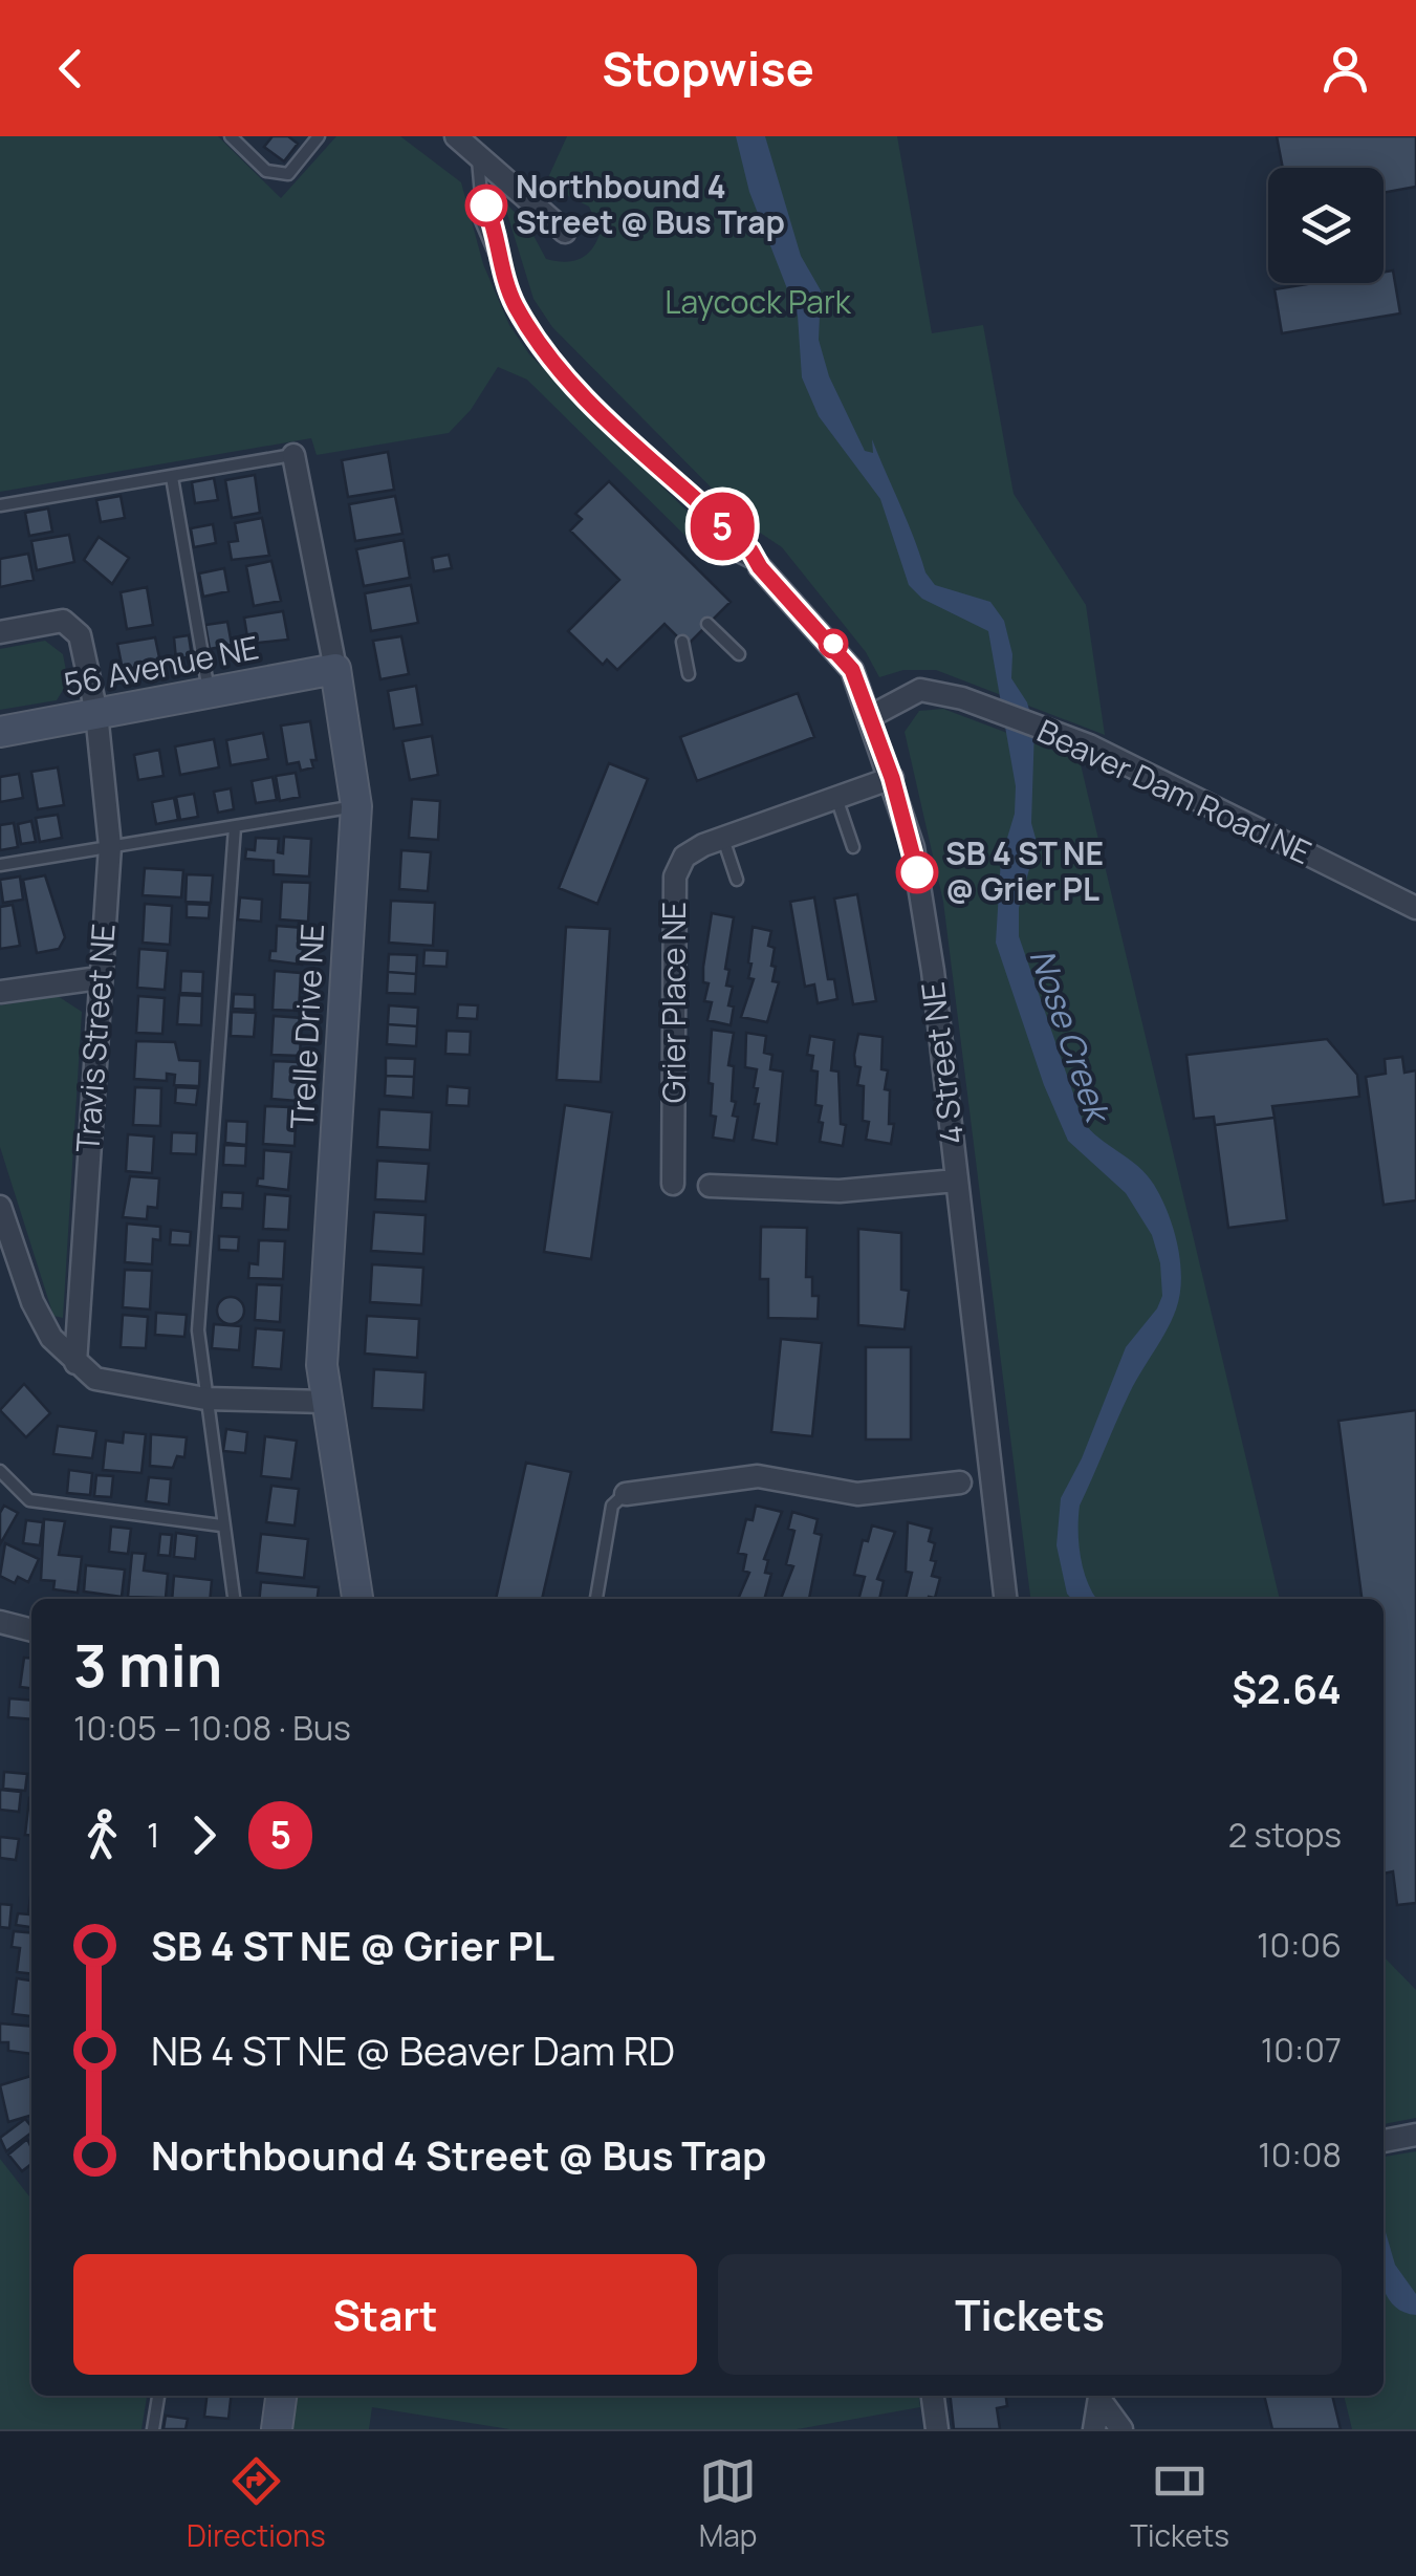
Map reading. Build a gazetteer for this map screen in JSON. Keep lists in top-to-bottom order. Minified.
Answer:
{"streets":{"street":["56 Avenue NE","Beaver Dam Road NE","Grier Place NE","Trelle Drive NE","Travis Street NE","4 Street NE"]},"crossings":[["56 Avenue NE","Trelle Drive NE"],["56 Avenue NE","Travis Street NE"],["Beaver Dam Road NE","4 Street NE"],["Grier Place NE","4 Street NE"]],"water":["Nose Creek"],"parks":["Laycock Park"],"places":["Northbound 4 Street @ Bus Trap","SB 4 ST NE @ Grier PL"],"lines":["bus line 5"],"page":{"header":"Stopwise","on_map":"5","heading":["3 min","10:05 – 10:08 · Bus","$2.64"],"legs":["1","5","2 stops"],"list":[{"name":"SB 4 ST NE @ Grier PL","value":"10:06"},{"name":"NB 4 ST NE @ Beaver Dam RD","value":"10:07"},{"name":"Northbound 4 Street @ Bus Trap","value":"10:08"}],"buttons":["Start","Tickets"],"tabs":["Directions","Map","Tickets"]}}
